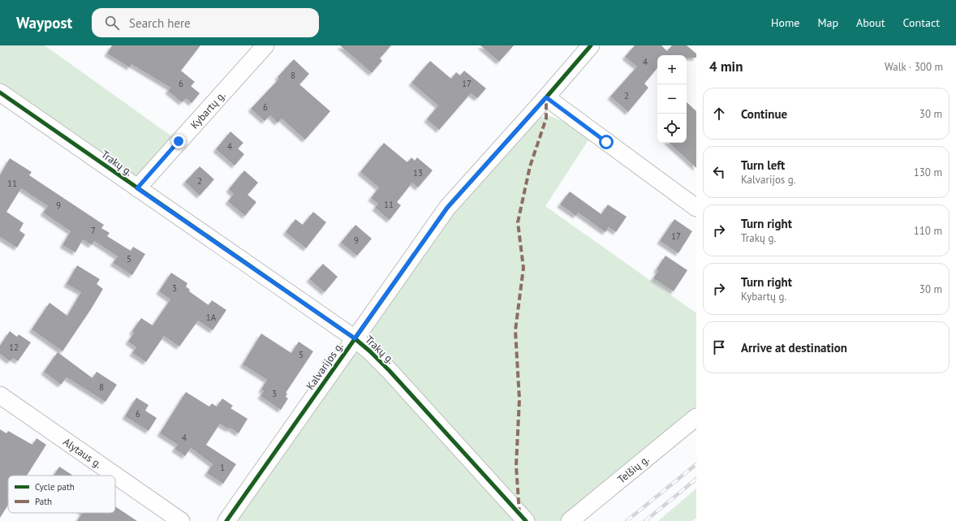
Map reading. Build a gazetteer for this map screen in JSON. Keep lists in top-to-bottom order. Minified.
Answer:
{"streets":{"street":["Kybartų g.","Trakų g.","Kalvarijos g.","Alytaus g.","Telšių g."]},"crossings":[["Kybartų g.","Trakų g."],["Trakų g.","Kalvarijos g."]],"house_numbers":["4","8","6","17","2","6","4","13","2","11","11","9","7","17","9","5","3","1A","12","5","8","3","6","4","1"],"legend":["Cycle path","Path"],"page":{"header":"Waypost","search":"Search here","nav":["Home","Map","About","Contact"],"heading":["4 min","Walk · 300 m"],"map_buttons":["+","−"],"list":[["Continue","30 m"],["Turn left","Kalvarijos g.","130 m"],["Turn right","Trakų g.","110 m"],["Turn right","Kybartų g.","30 m"],"Arrive at destination"]}}
